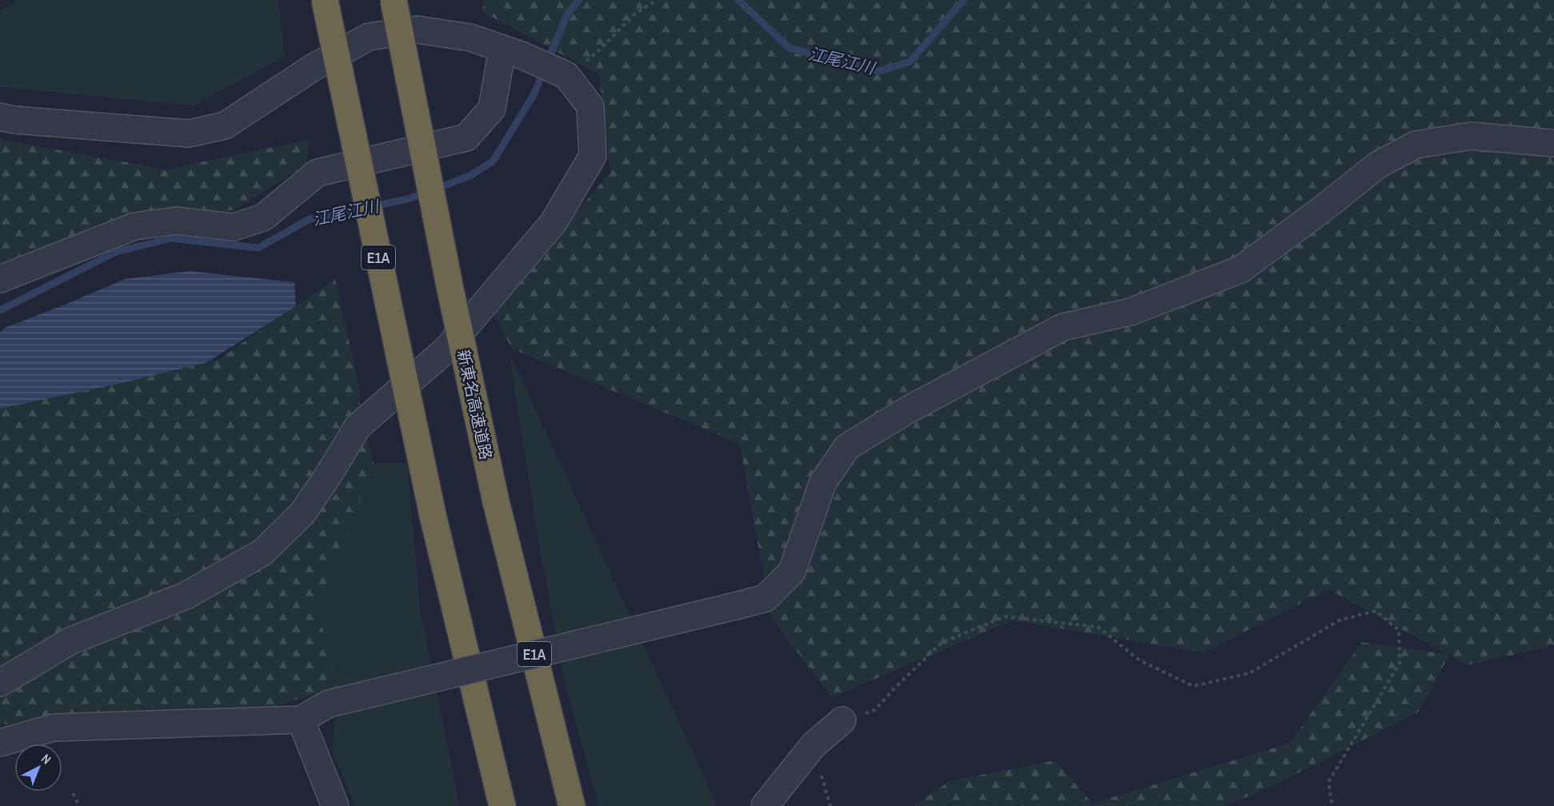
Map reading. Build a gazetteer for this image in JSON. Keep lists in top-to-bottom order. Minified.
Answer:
{"streets":{"highway":["E1A","新東名高速道路"]},"water":["江尾江川"],"north":"top right"}
